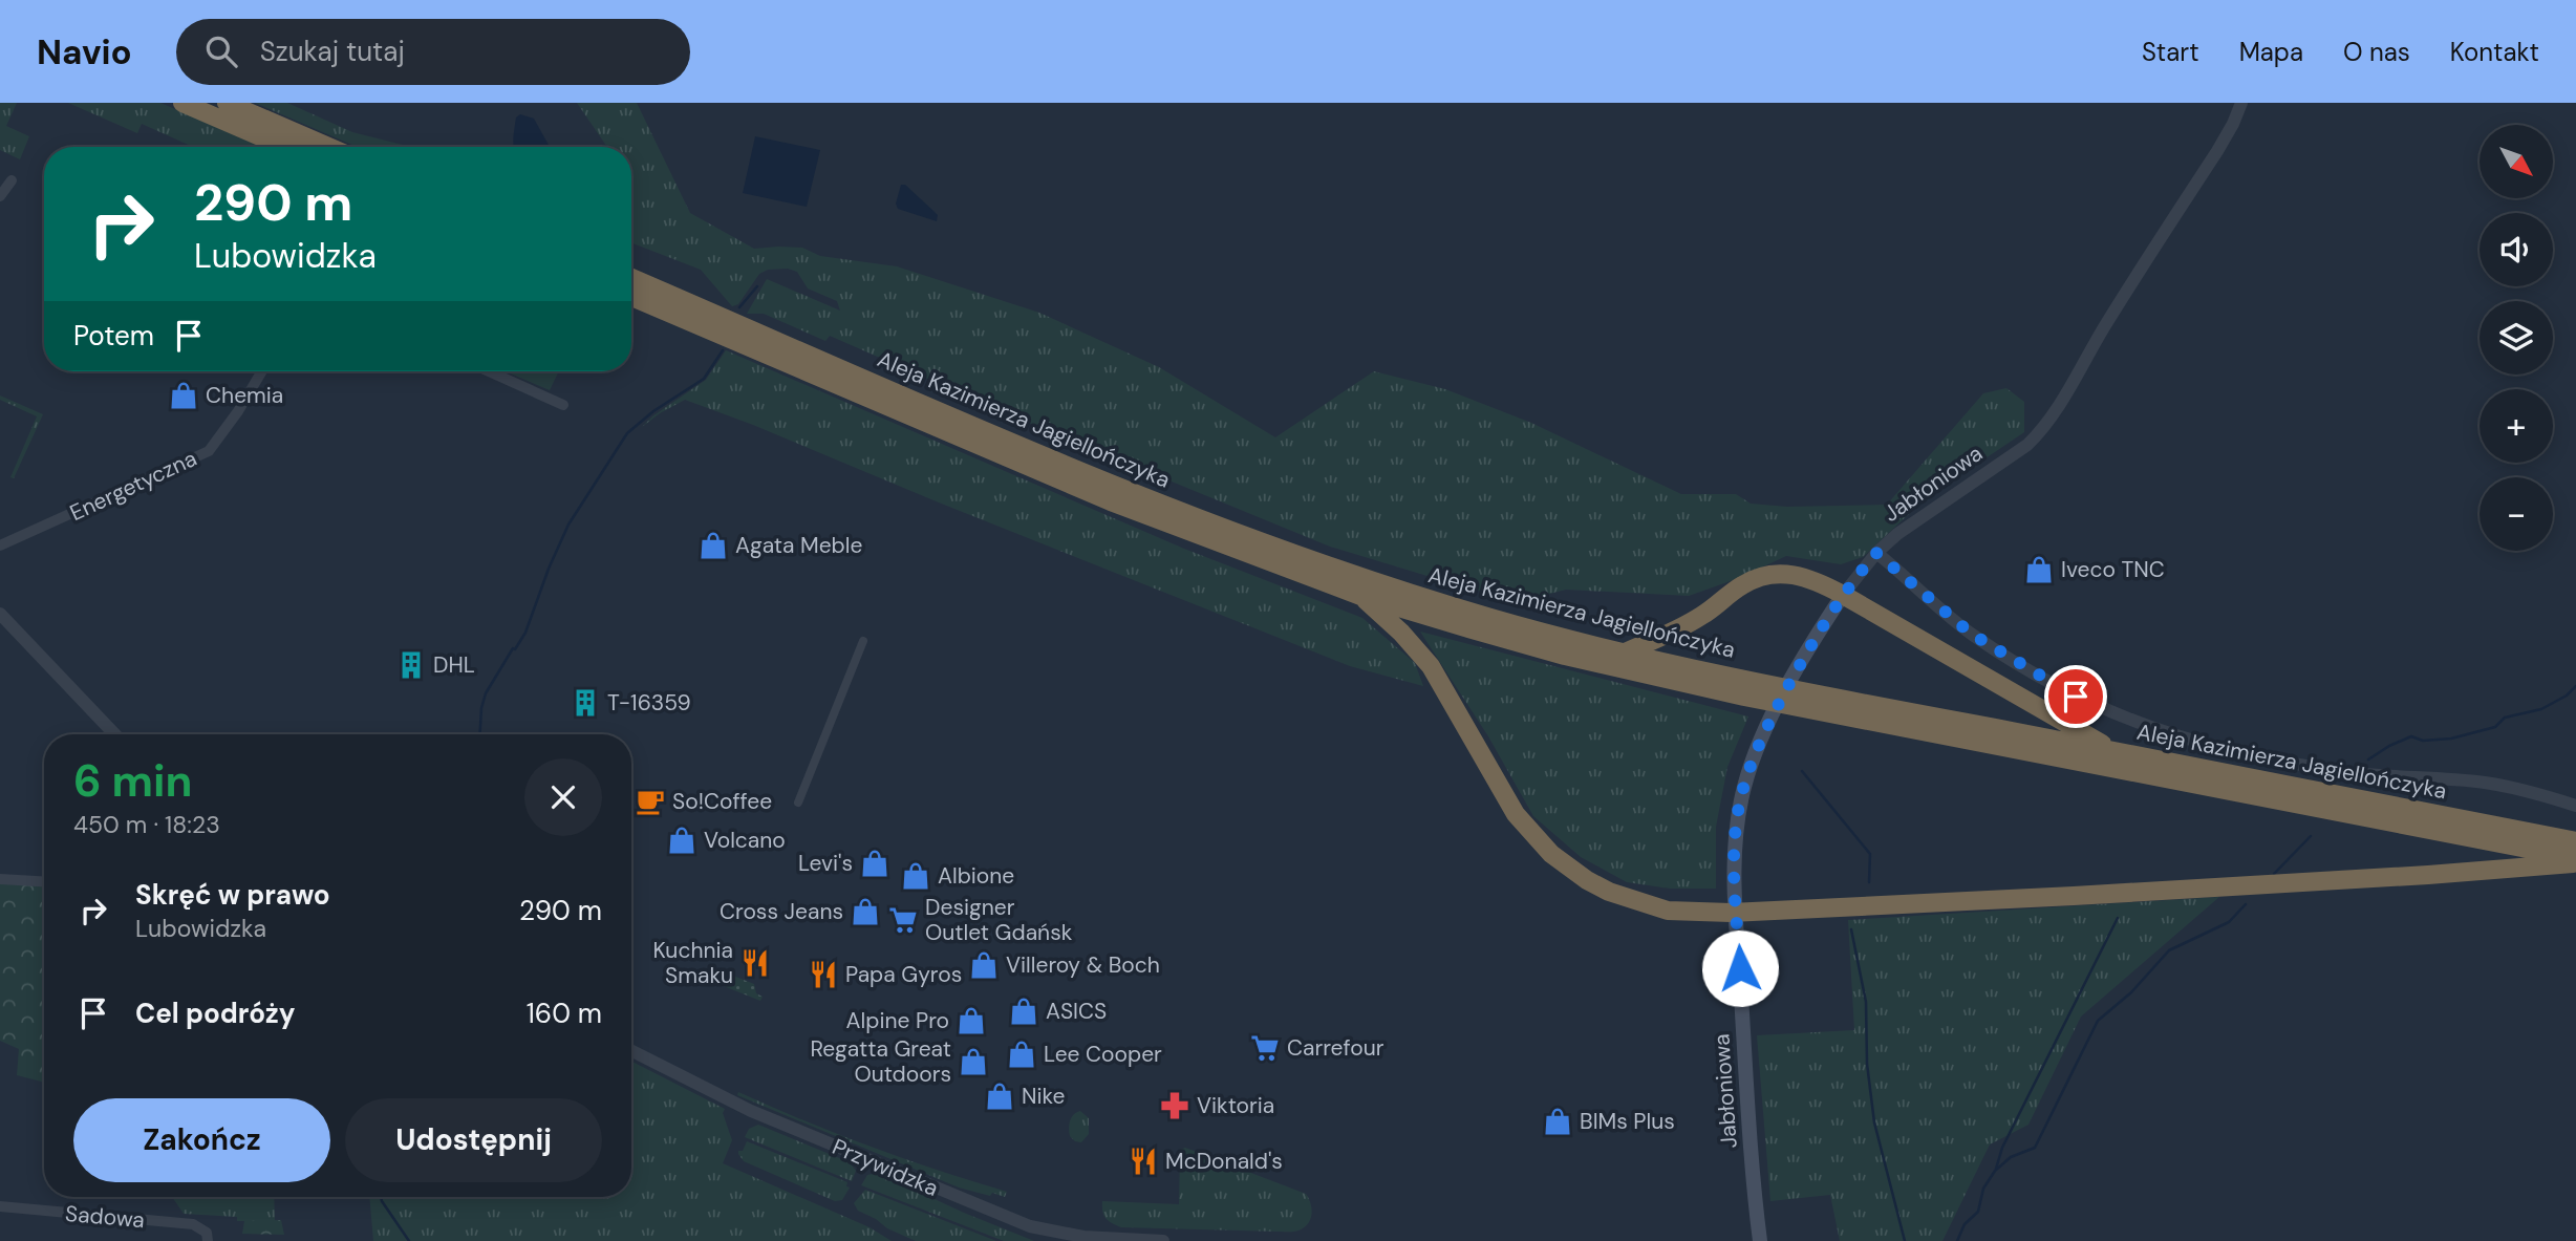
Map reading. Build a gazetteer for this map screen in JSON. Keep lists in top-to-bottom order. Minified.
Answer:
{"streets":{"highway":["Aleja Kazimierza Jagiellończyka"],"main road":["Jabłoniowa"],"street":["Energetyczna","Przywidzka","Sadowa"]},"places":{"shop":["Chemia","Agata Meble","Iveco TNC","Volcano","Levi's","Albione","Cross Jeans","Villeroy & Boch","ASICS","Alpine Pro","Lee Cooper","Regatta Great Outdoors","Nike","BIMs Plus"],"building":["DHL","T-16359"],"cafe":["So!Coffee"],"supermarket":["Designer Outlet Gdańsk","Carrefour"],"restaurant":["Kuchnia Smaku","Papa Gyros","McDonald's"],"pharmacy":["Viktoria"]},"north":"bottom right","page":{"header":"Navio","search":"Szukaj tutaj","nav":["Start","Mapa","O nas","Kontakt"],"map_buttons":["+","−"],"turn":["290 m","Lubowidzka"],"then":"Potem","heading":["6 min","450 m · 18:23"],"list":[{"name":"Skręć w prawo","note":"Lubowidzka","value":"290 m"},{"name":"Cel podróży","value":"160 m"}],"buttons":["Zakończ","Udostępnij"]}}
